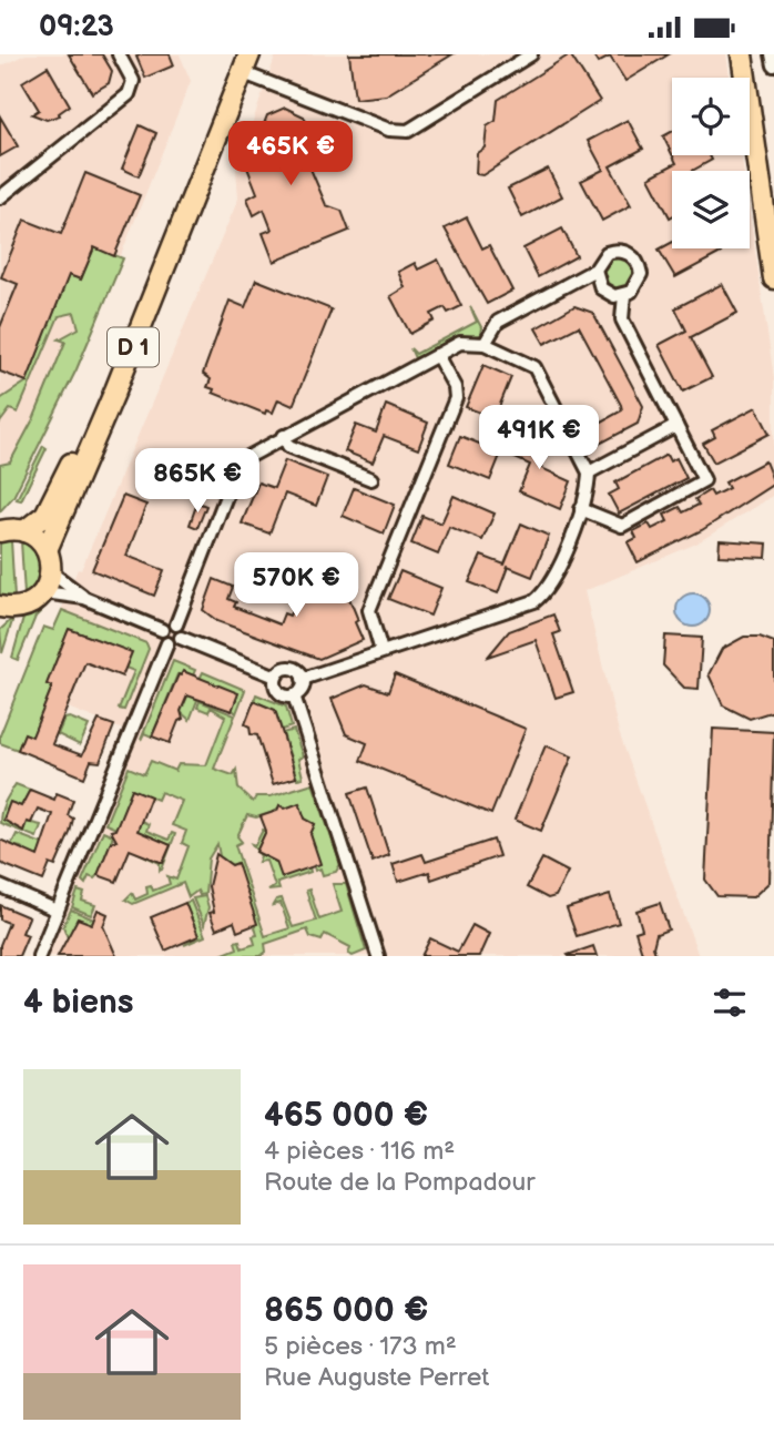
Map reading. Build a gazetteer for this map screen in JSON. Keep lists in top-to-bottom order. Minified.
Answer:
{"streets":{"main road":["D 1"]},"page":{"status":"09:23","price":["465K €","491K €","865K €","570K €"],"heading":"4 biens","list":[{"name":"465 000 €","note":"4 pièces · 116 m² · Route de la Pompadour"},{"name":"865 000 €","note":"5 pièces · 173 m² · Rue Auguste Perret"}]}}
